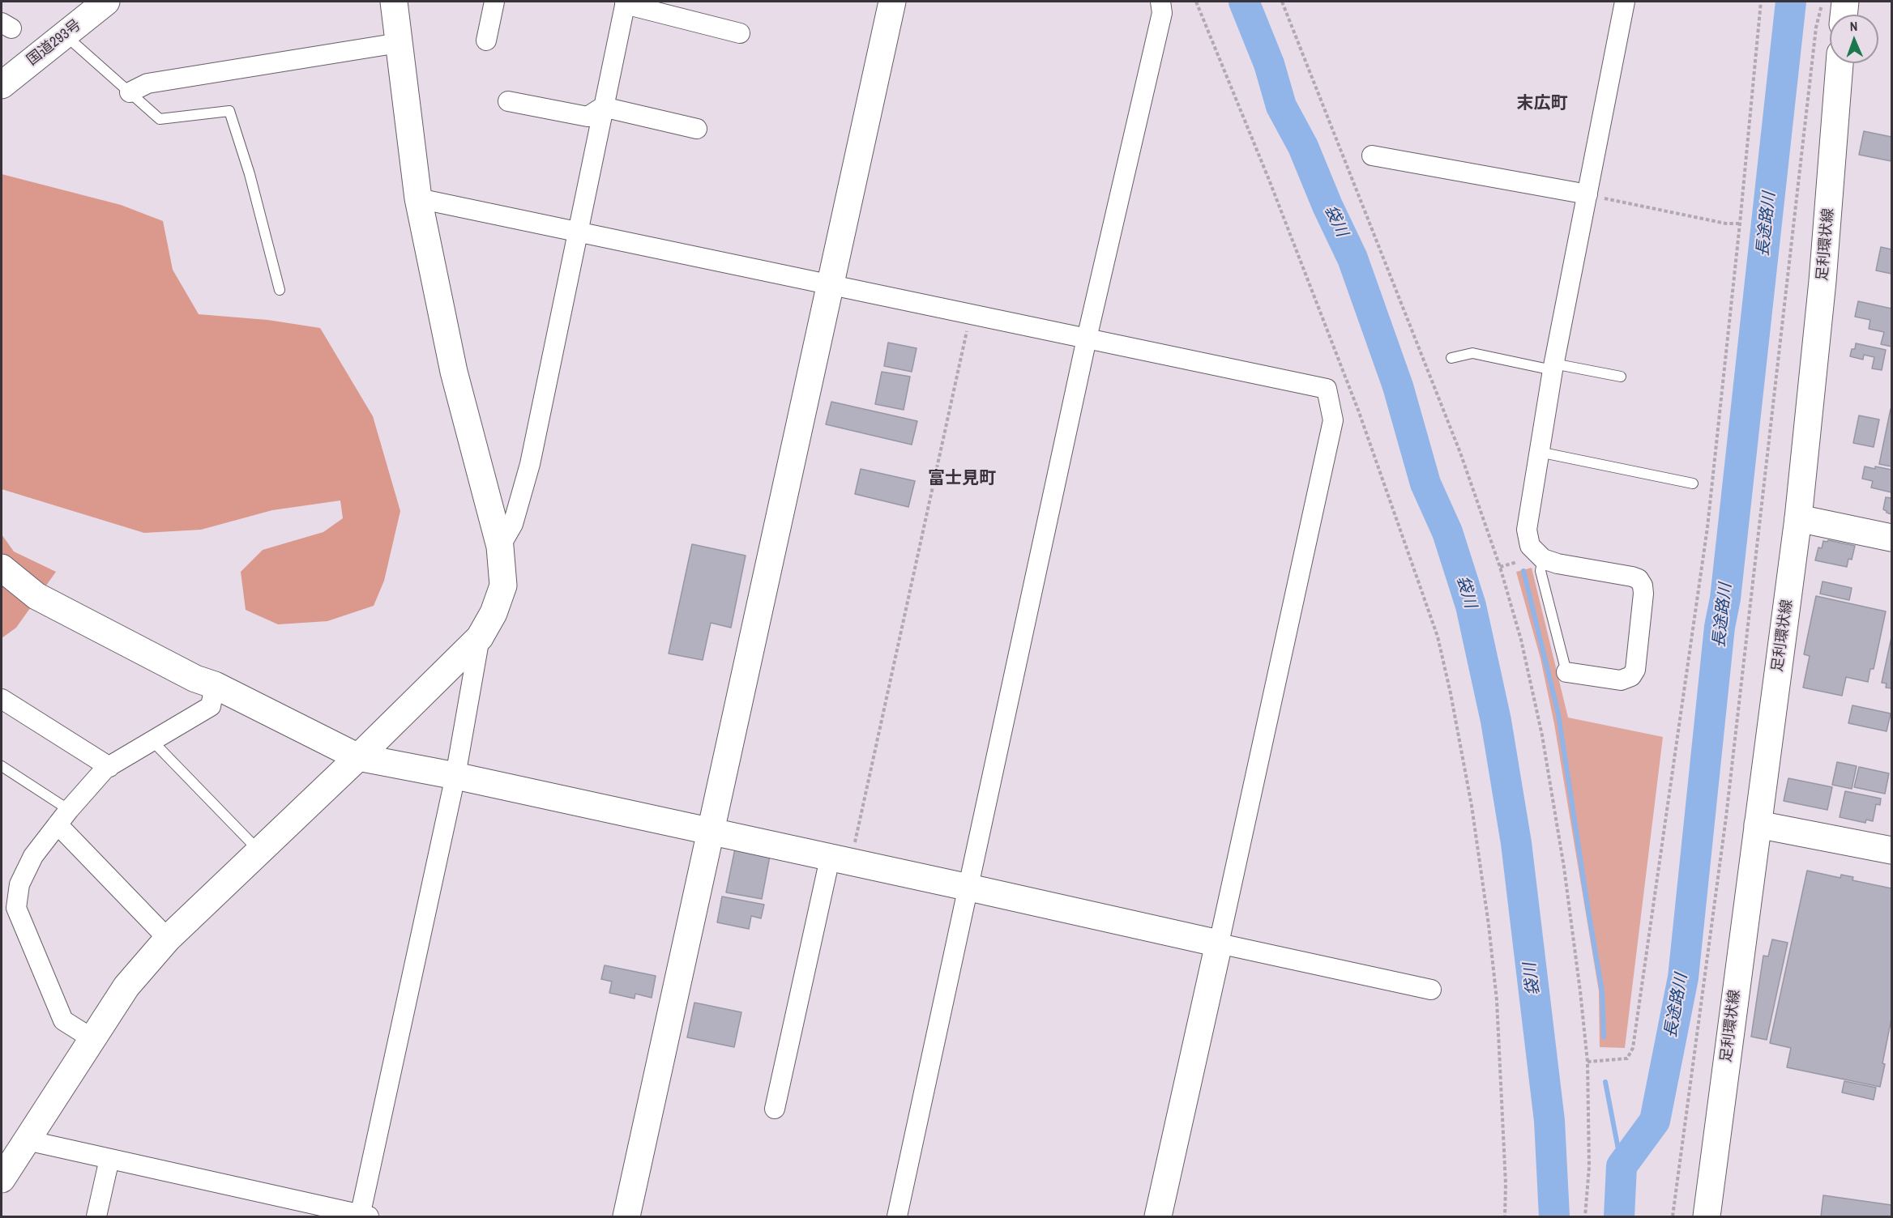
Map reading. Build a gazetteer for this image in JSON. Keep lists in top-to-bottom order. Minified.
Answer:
{"streets":{"main road":["国道293号","足利環状線"]},"districts":["末広町","富士見町"],"water":["袋川","長途路川"],"north":"top"}
